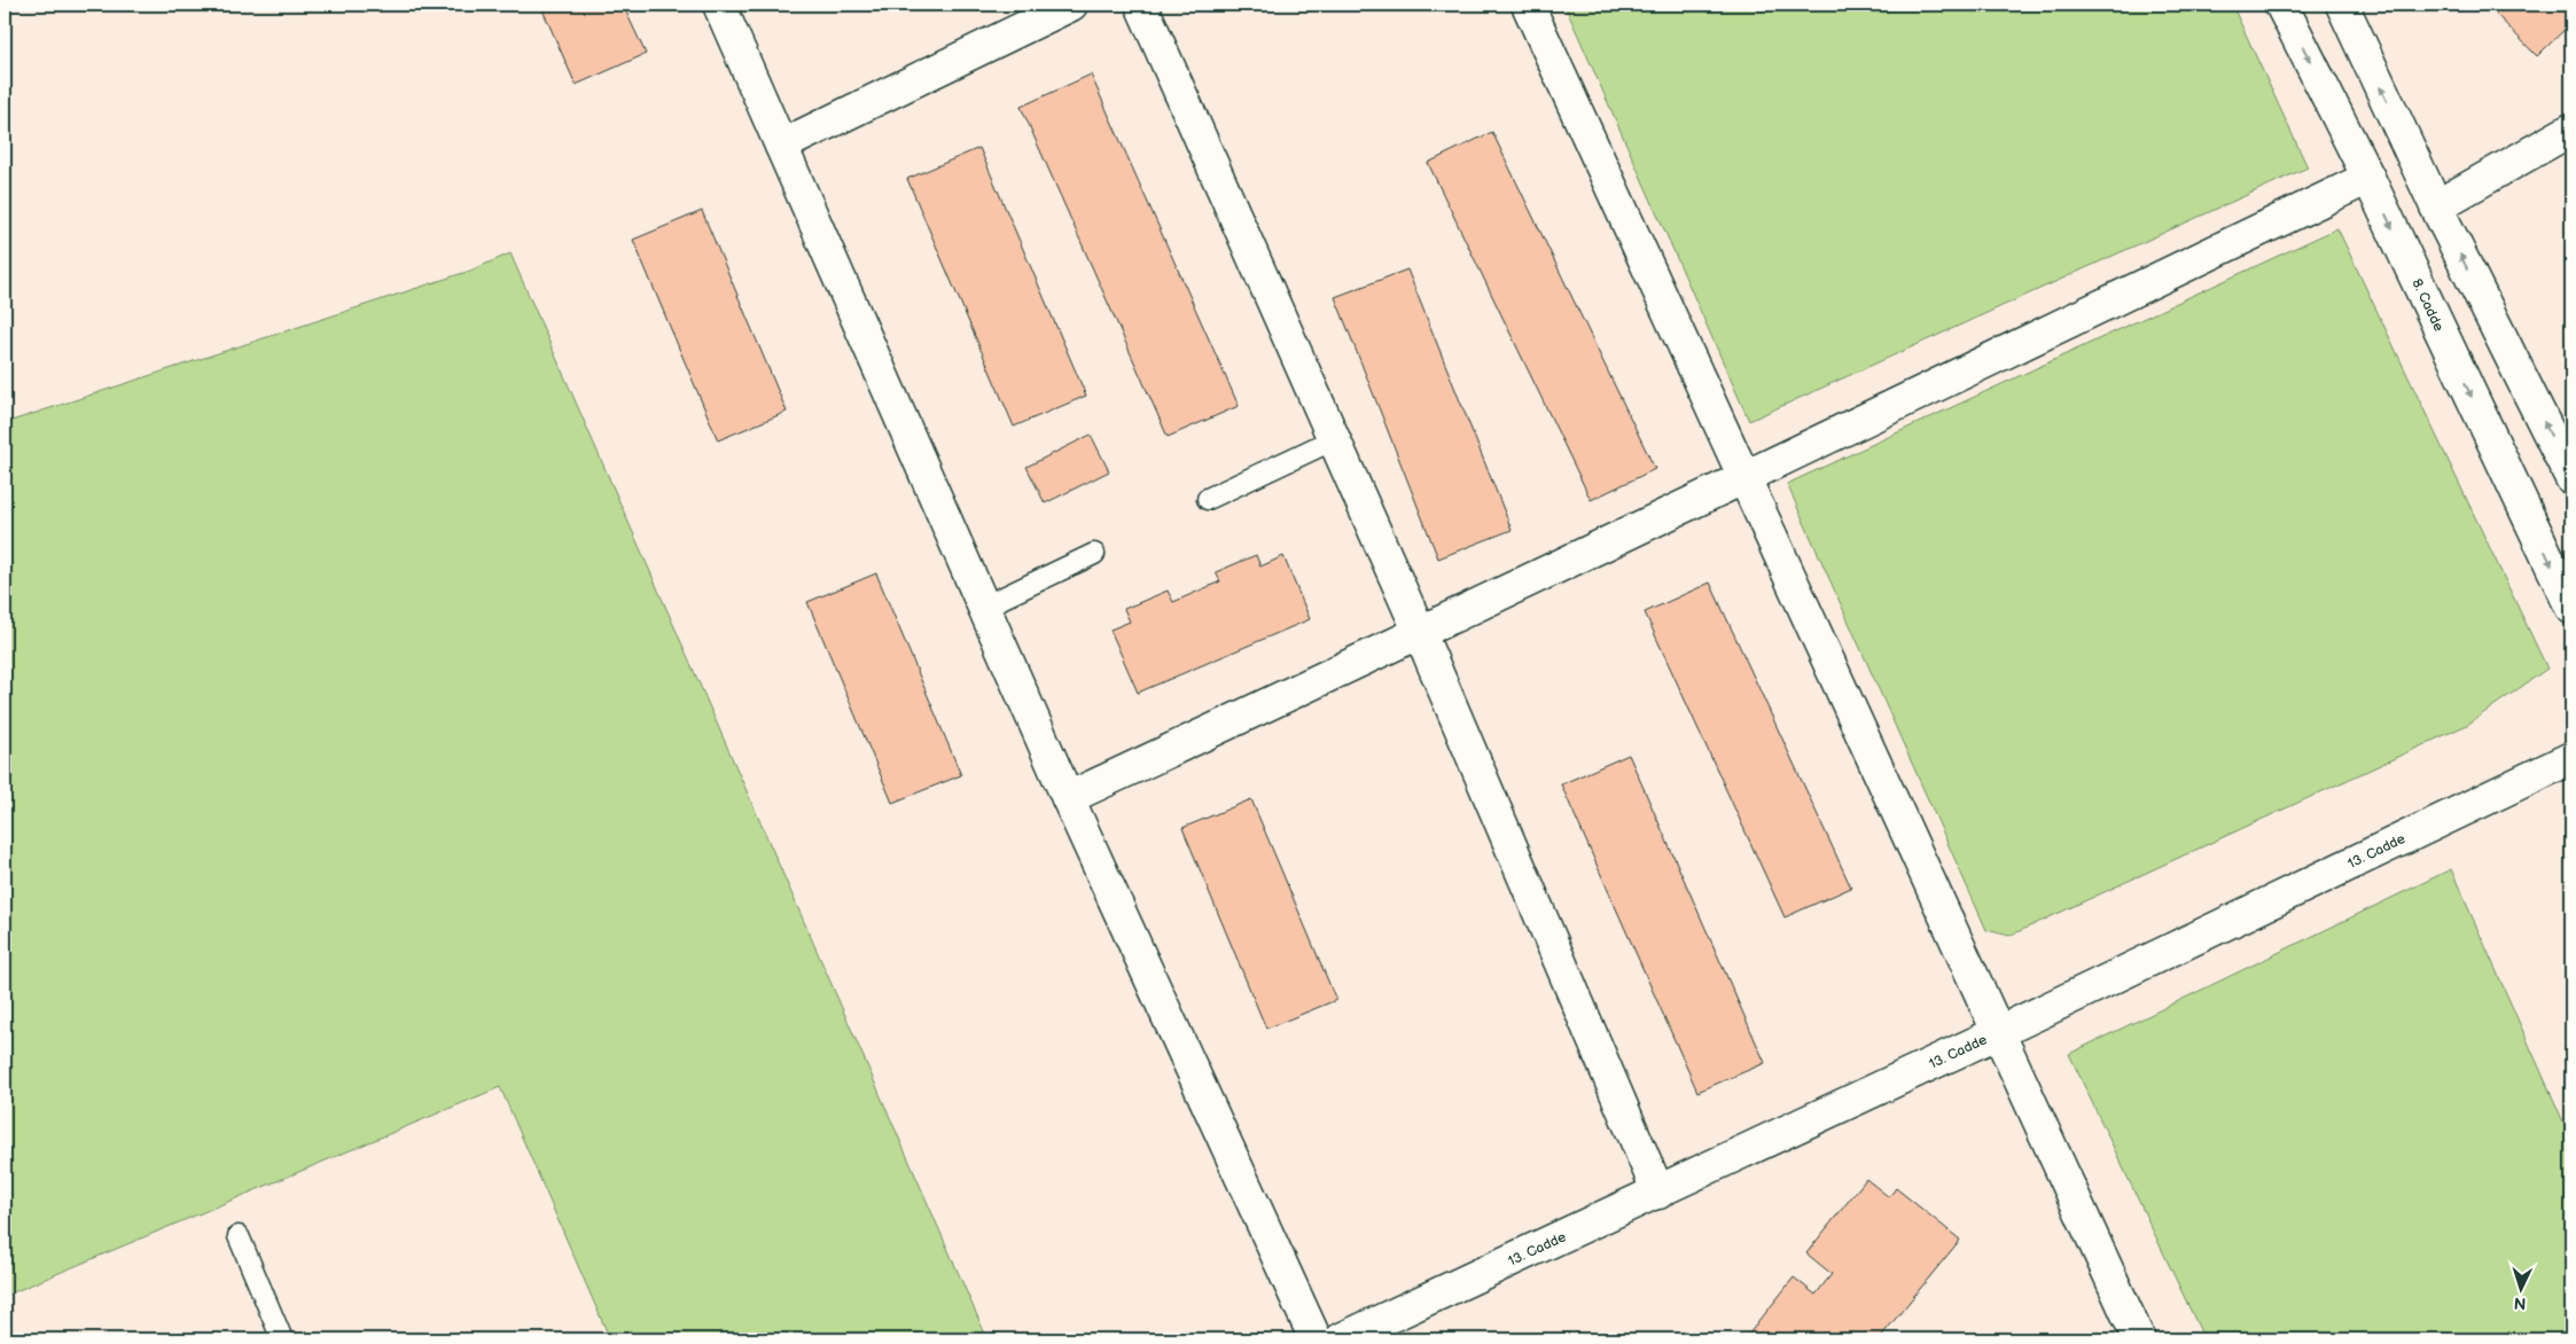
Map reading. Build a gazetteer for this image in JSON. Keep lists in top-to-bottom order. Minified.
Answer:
{"streets":{"street":["8. Cadde","13. Cadde"]},"north":"bottom"}
